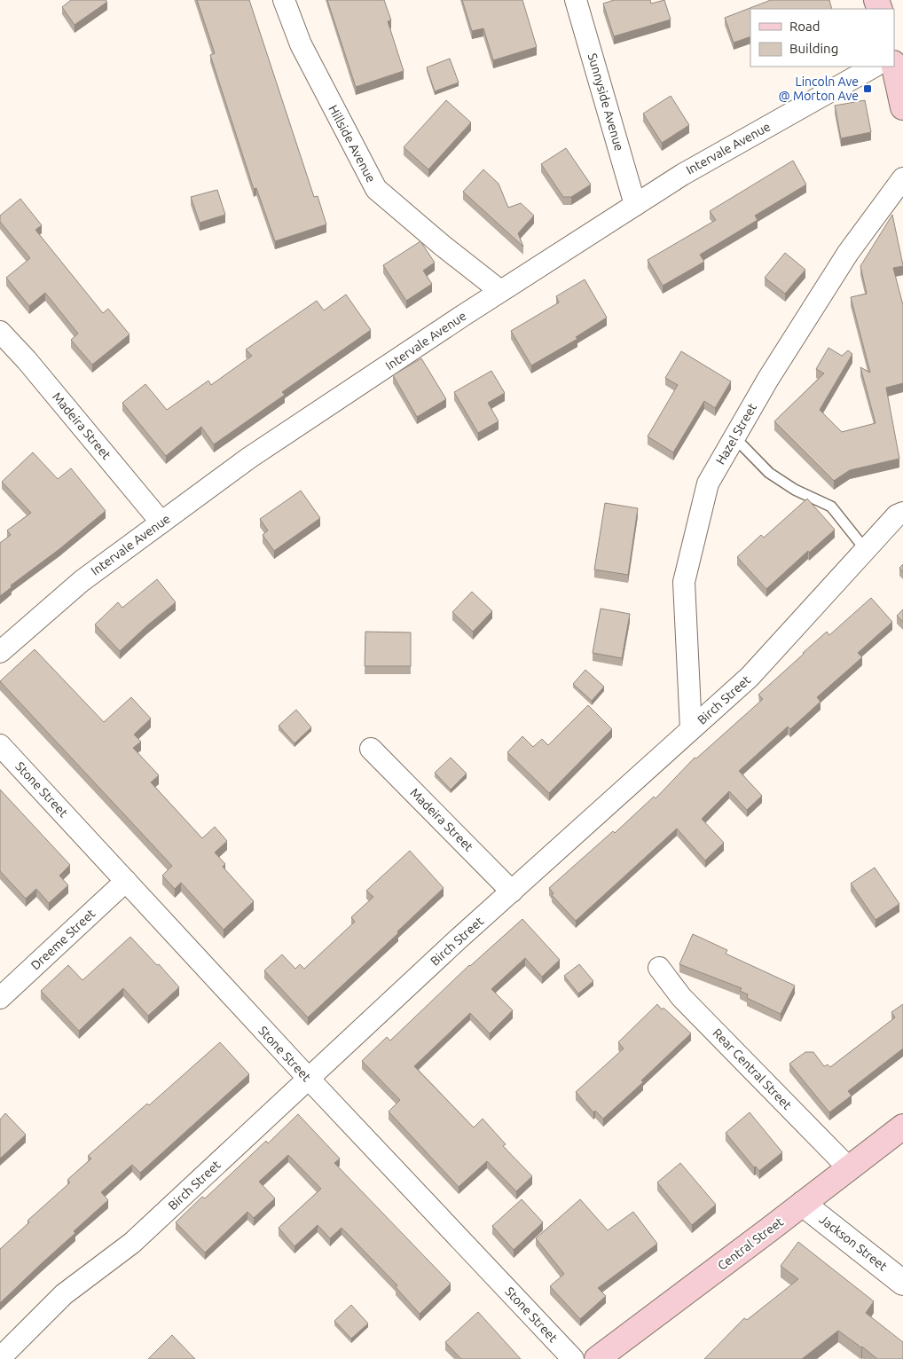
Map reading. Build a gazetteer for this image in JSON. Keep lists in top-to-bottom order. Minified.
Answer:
{"streets":{"main road":["Central Street"],"street":["Sunnyside Avenue","Hillside Avenue","Intervale Avenue","Madeira Street","Hazel Street","Birch Street","Stone Street","Dreeme Street","Rear Central Street","Jackson Street"]},"crossings":[["Sunnyside Avenue","Intervale Avenue"],["Hillside Avenue","Intervale Avenue"],["Intervale Avenue","Madeira Street"],["Madeira Street","Birch Street"],["Hazel Street","Birch Street"],["Birch Street","Stone Street"],["Stone Street","Dreeme Street"],["Rear Central Street","Central Street"],["Jackson Street","Central Street"]],"places":{"transit":["Lincoln Ave @ Morton Ave"]},"legend":["Road","Building"]}
